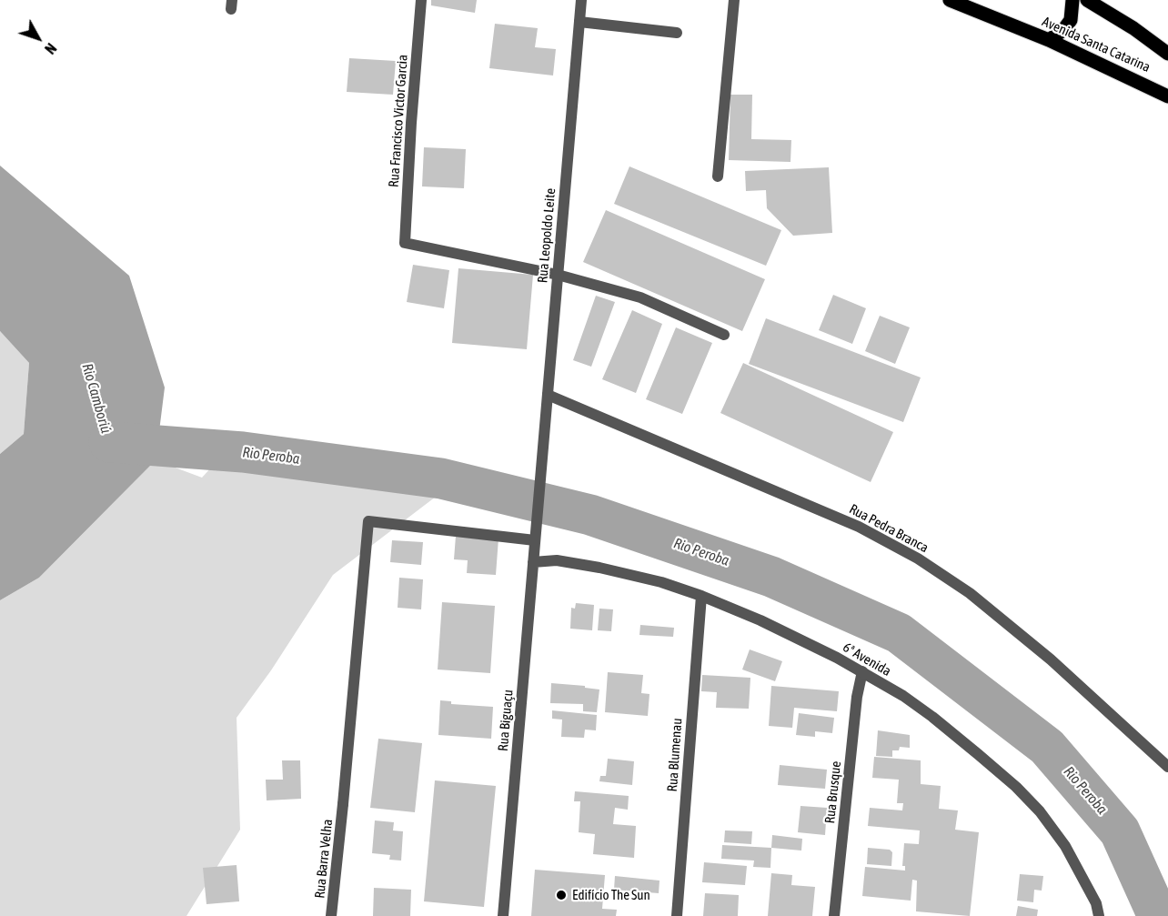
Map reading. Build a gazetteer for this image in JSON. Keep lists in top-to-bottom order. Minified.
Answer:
{"streets":{"main road":["Avenida Santa Catarina"],"street":["Rua Francisco Victor Garcia","Rua Leopoldo Leite","Rua Pedra Branca","6ª Avenida","Rua Biguaçu","Rua Blumenau","Rua Brusque","Rua Barra Velha"]},"crossings":[["Rua Francisco Victor Garcia","Rua Leopoldo Leite"],["Rua Leopoldo Leite","Rua Pedra Branca"],["Rua Leopoldo Leite","Rua Biguaçu"],["6ª Avenida","Rua Biguaçu"],["6ª Avenida","Rua Blumenau"],["6ª Avenida","Rua Brusque"],["Rua Biguaçu","Rua Barra Velha"]],"water":["Rio Camboriú","Rio Peroba"],"places":["Edifício The Sun"],"north":"bottom right"}
